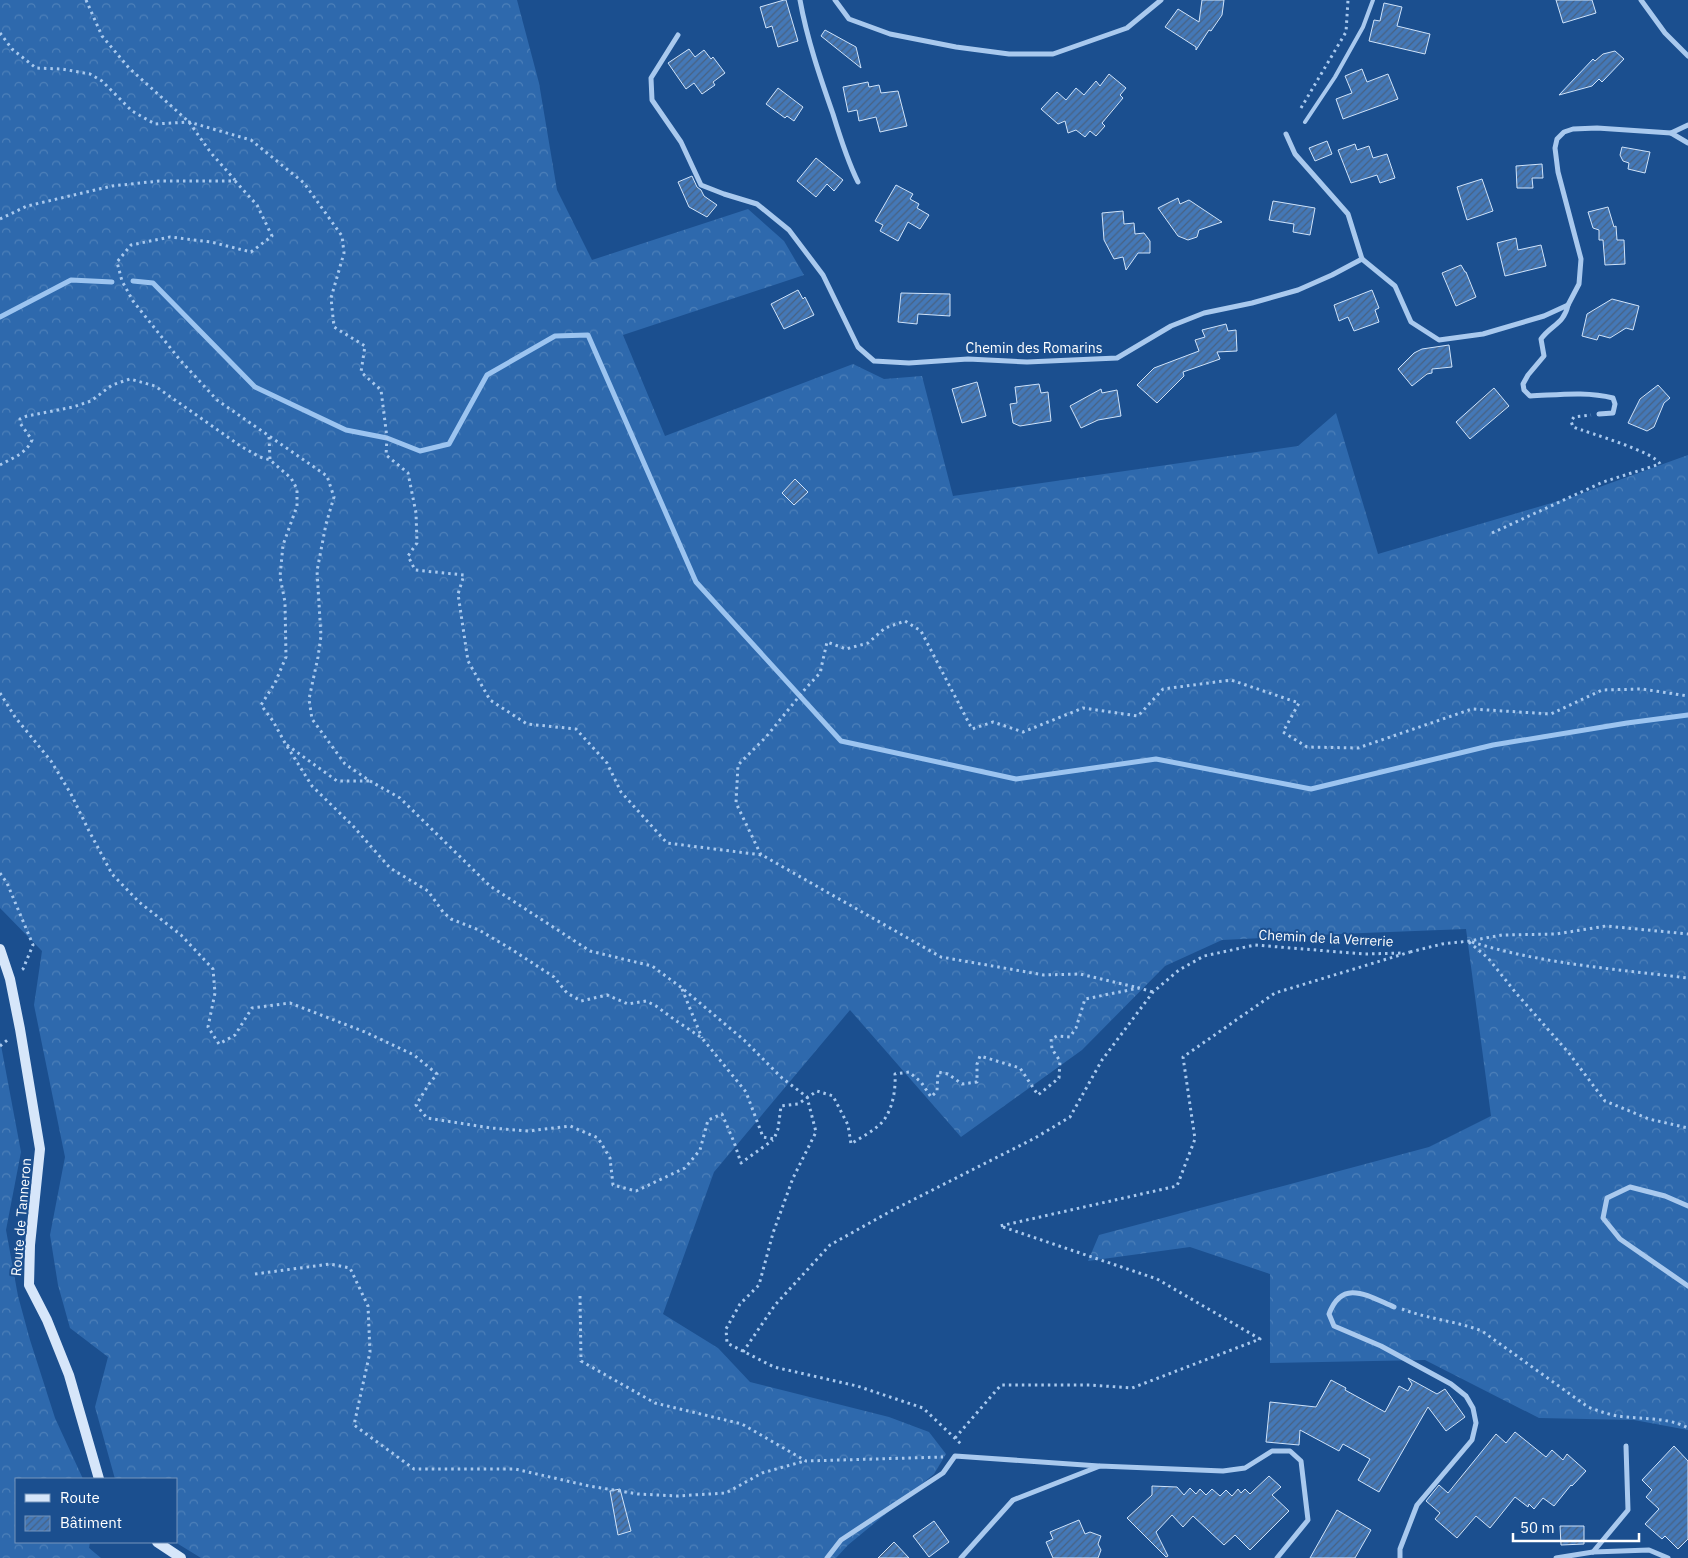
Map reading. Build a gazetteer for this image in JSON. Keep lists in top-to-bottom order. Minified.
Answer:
{"streets":{"street":["Chemin des Romarins","Route de Tanneron"],"path":["Chemin de la Verrerie"]},"legend":["Route","Bâtiment"],"scale_bar":"50 m"}
